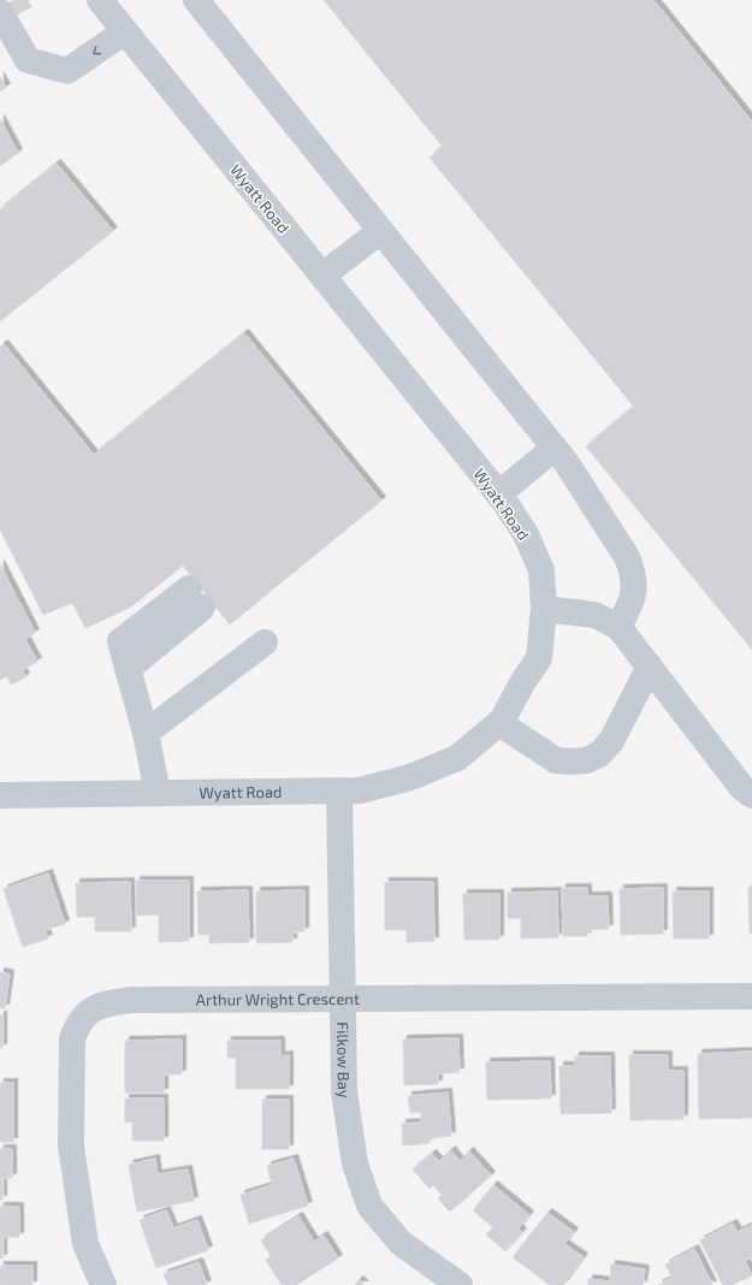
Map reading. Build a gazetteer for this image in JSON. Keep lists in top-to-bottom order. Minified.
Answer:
{"streets":{"street":["Wyatt Road","Arthur Wright Crescent","Filkow Bay"]},"crossings":[["Wyatt Road","Filkow Bay"],["Arthur Wright Crescent","Filkow Bay"]]}
